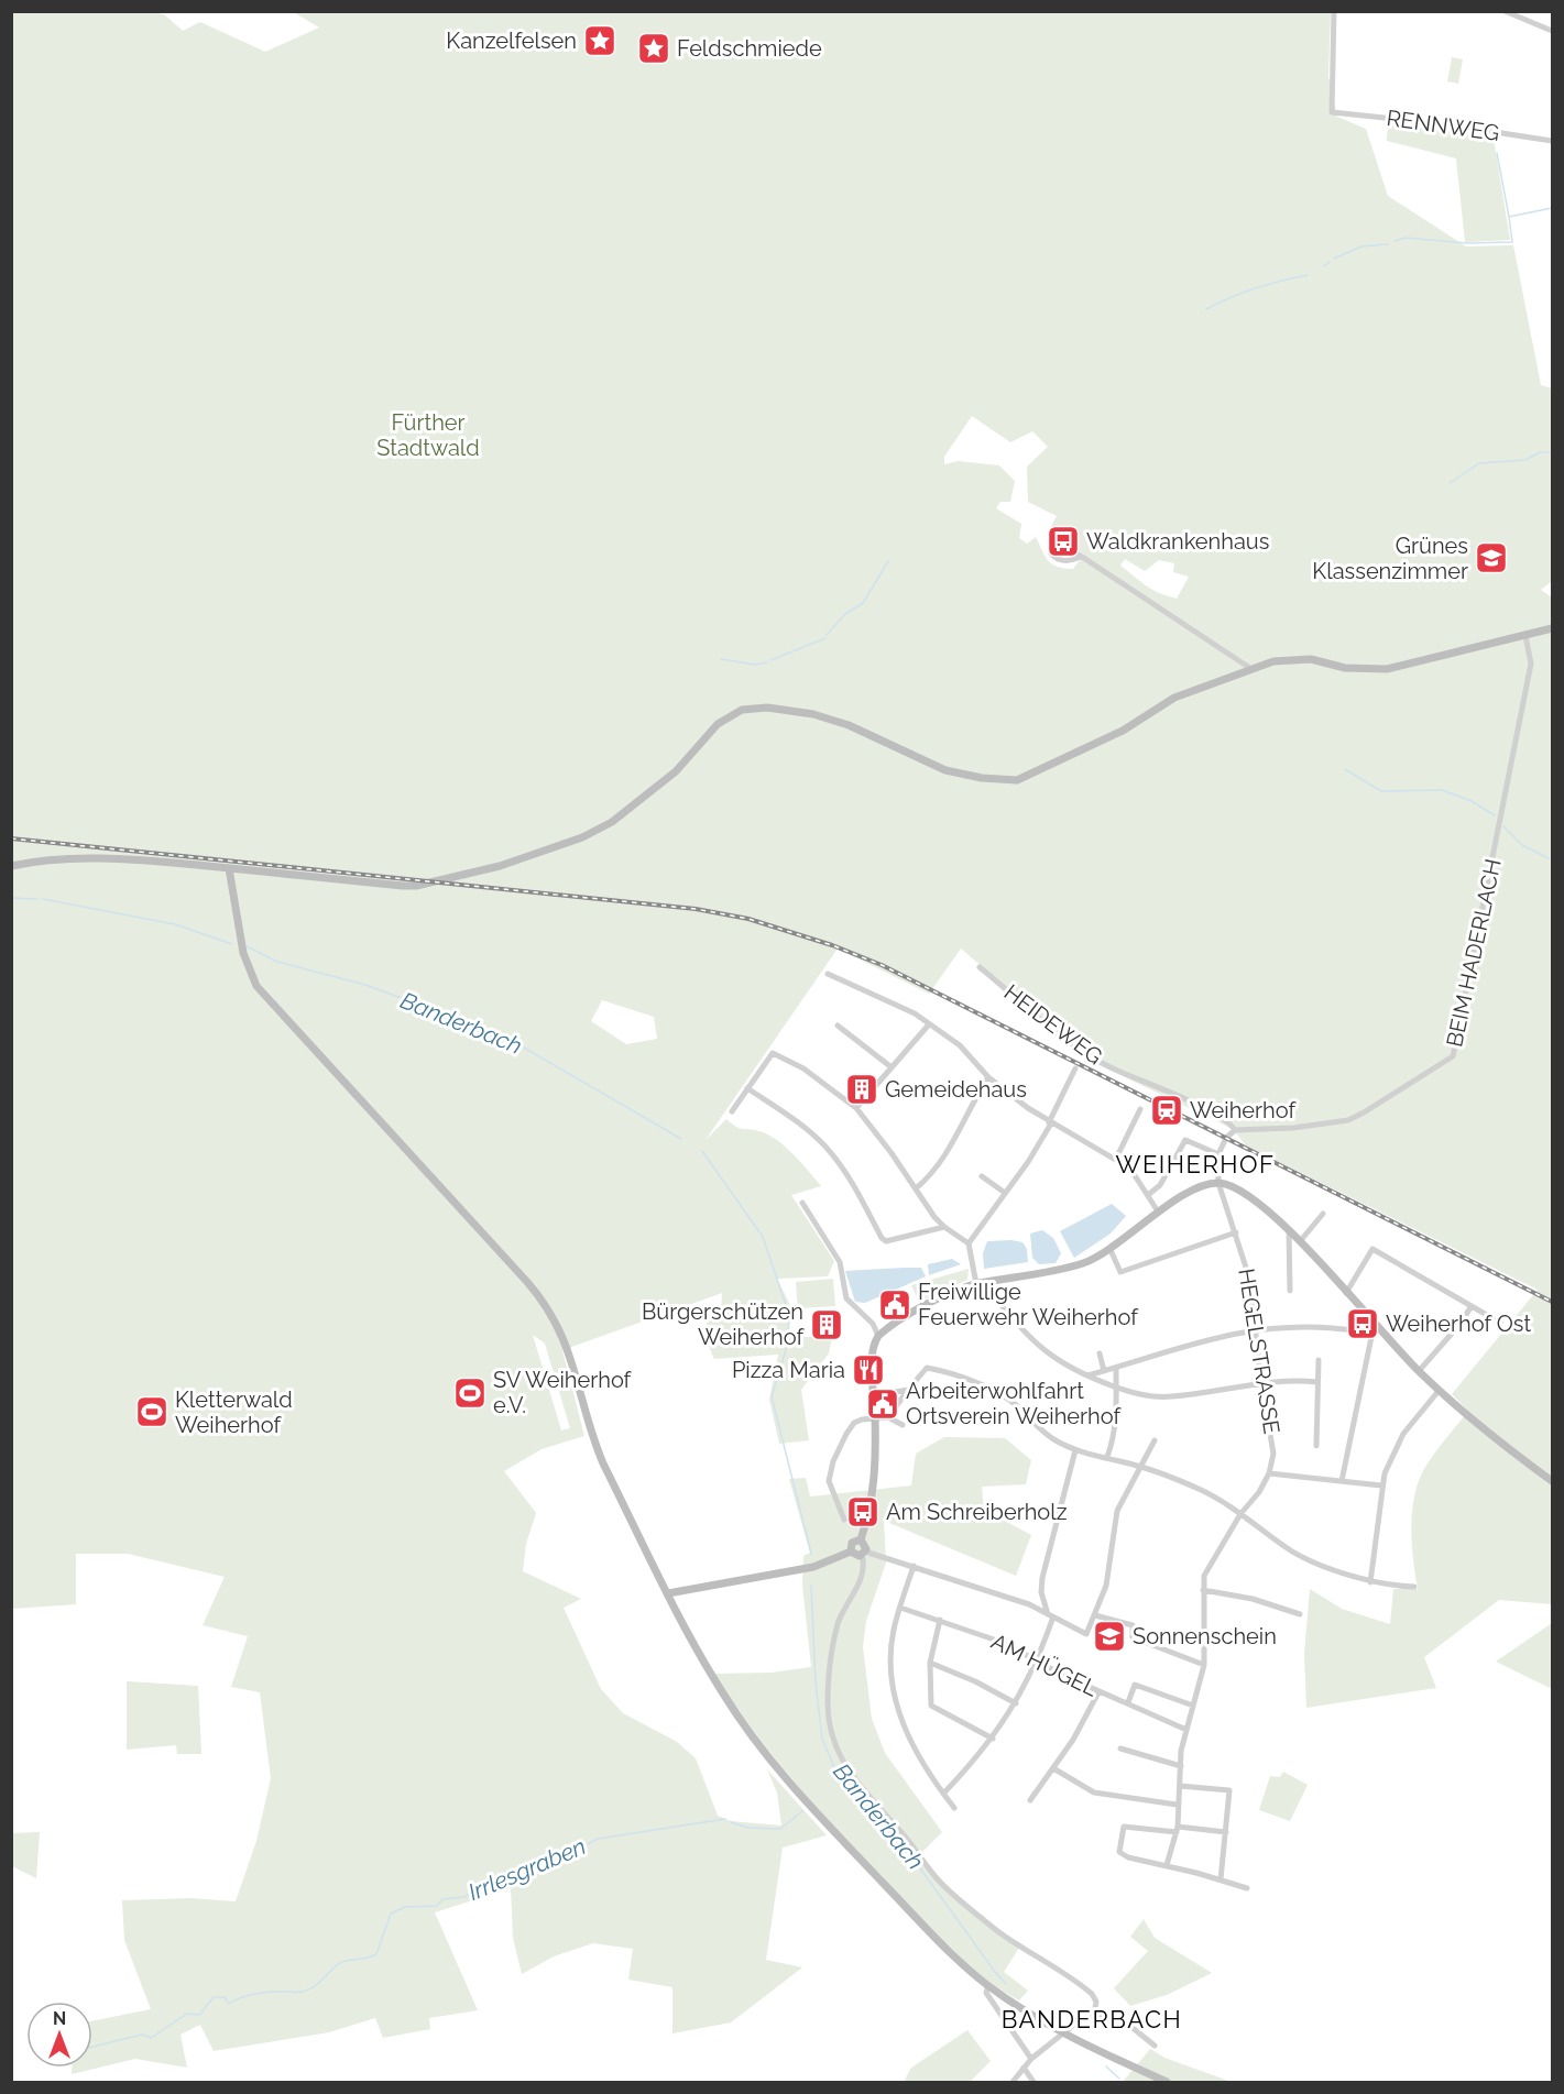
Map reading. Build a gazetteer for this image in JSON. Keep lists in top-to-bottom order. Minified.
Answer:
{"streets":{"street":["RENNWEG","BEIM HADERLACH","HEIDEWEG","HEGELSTRASSE","AM HÜGEL"]},"crossings":[["BEIM HADERLACH","HEIDEWEG"],["HEGELSTRASSE","AM HÜGEL"]],"districts":["WEIHERHOF","BANDERBACH"],"water":["Banderbach","Irrlesgraben"],"parks":["Fürther Stadtwald"],"places":{"place":["Kanzelfelsen","Feldschmiede"],"bus stop":["Waldkrankenhaus","Weiherhof Ost","Am Schreiberholz"],"school or university":["Grünes Klassenzimmer","Sonnenschein"],"building":["Gemeidehaus","Bürgerschützen Weiherhof"],"station":["Weiherhof"],"public building":["Freiwillige Feuerwehr Weiherhof","Arbeiterwohlfahrt Ortsverein Weiherhof"],"restaurant":["Pizza Maria"],"sports":["SV Weiherhof e.V.","Kletterwald Weiherhof"]},"north":"top"}
